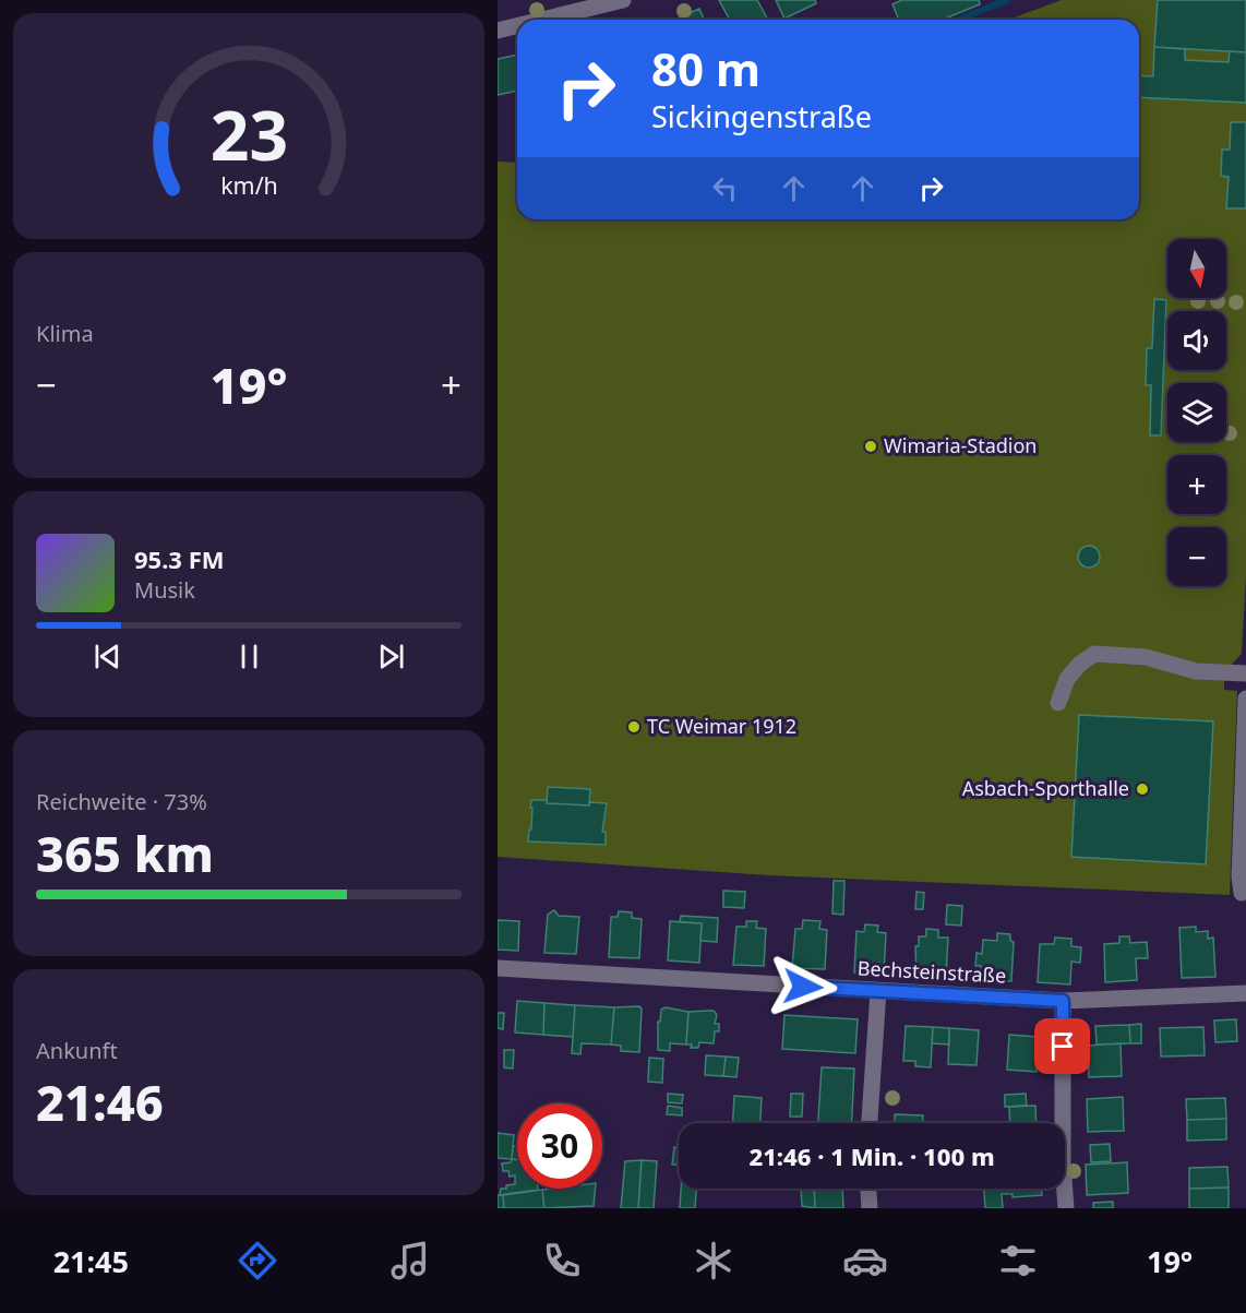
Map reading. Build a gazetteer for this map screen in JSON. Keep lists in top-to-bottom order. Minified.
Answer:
{"streets":{"street":["Bechsteinstraße"]},"places":["Wimaria-Stadion","TC Weimar 1912","Asbach-Sporthalle"],"north":"bottom","page":{"turn":["80 m","Sickingenstraße"],"map_buttons":["+","−"],"tile":["Klima",["Reichweite · 73%","365 km"],["Ankunft","21:46"]],"heat":["−","19°","+"],"song":["95.3 FM","Musik"],"limit":"30","trip":"21:46 · 1 Min. · 100 m","tabs":["21:45","19°"],"gauge":["23","km/h"]}}
